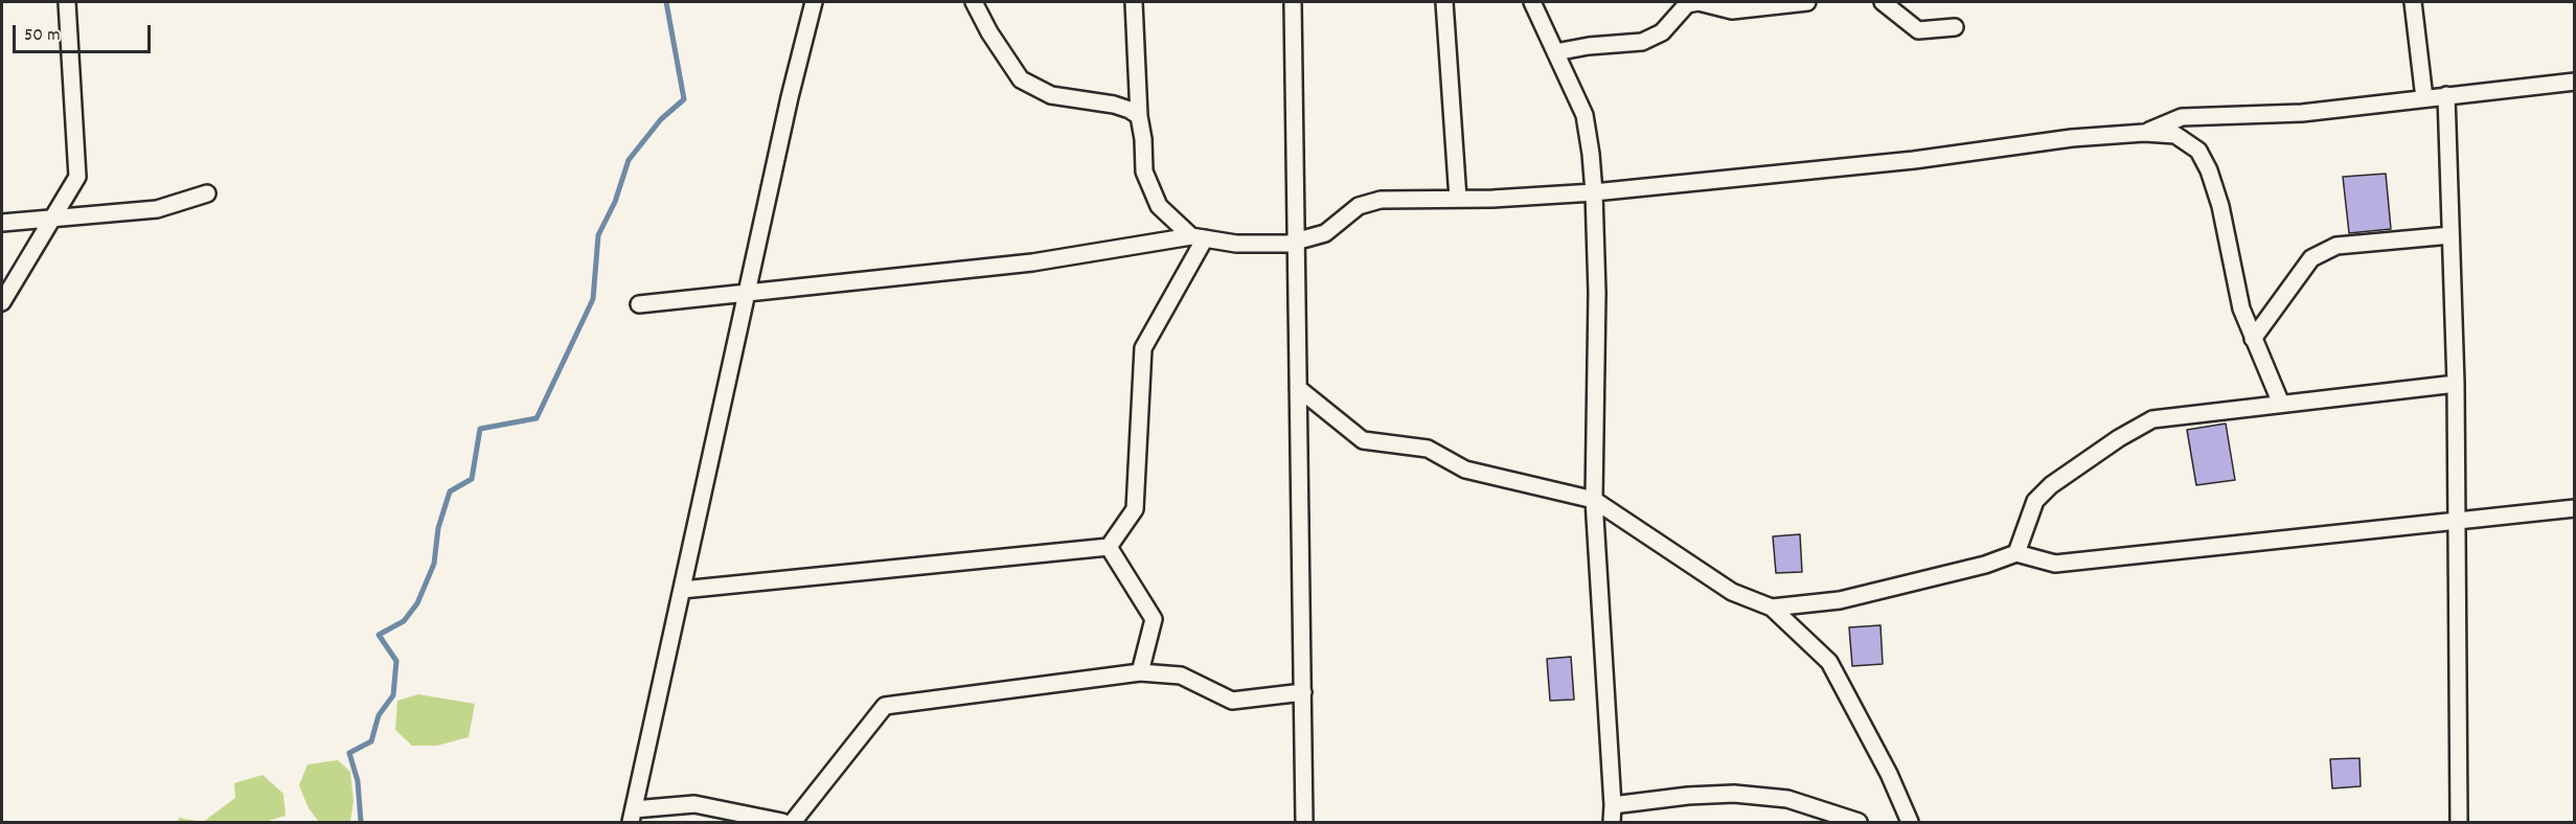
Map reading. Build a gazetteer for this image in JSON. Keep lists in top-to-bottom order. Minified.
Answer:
{"scale_bar":"50 m"}
